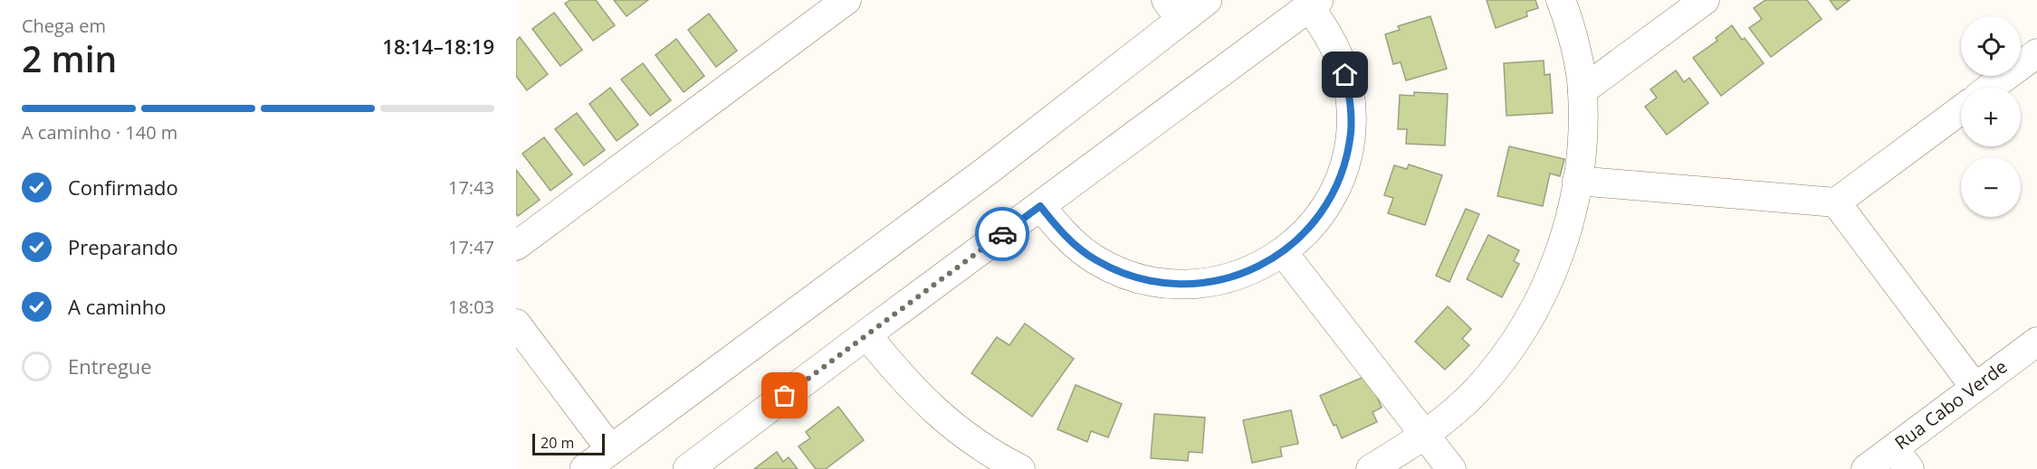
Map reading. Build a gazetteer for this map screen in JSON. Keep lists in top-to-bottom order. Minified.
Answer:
{"streets":{"street":["Rua Cabo Verde"]},"scale_bar":"20 m","page":{"heading":["2 min","Chega em","18:14–18:19"],"map_buttons":["+","−"],"bar":"A caminho · 140 m","list":[["Confirmado","17:43"],["Preparando","17:47"],["A caminho","18:03"],"Entregue"],"scale":"20 m"}}
